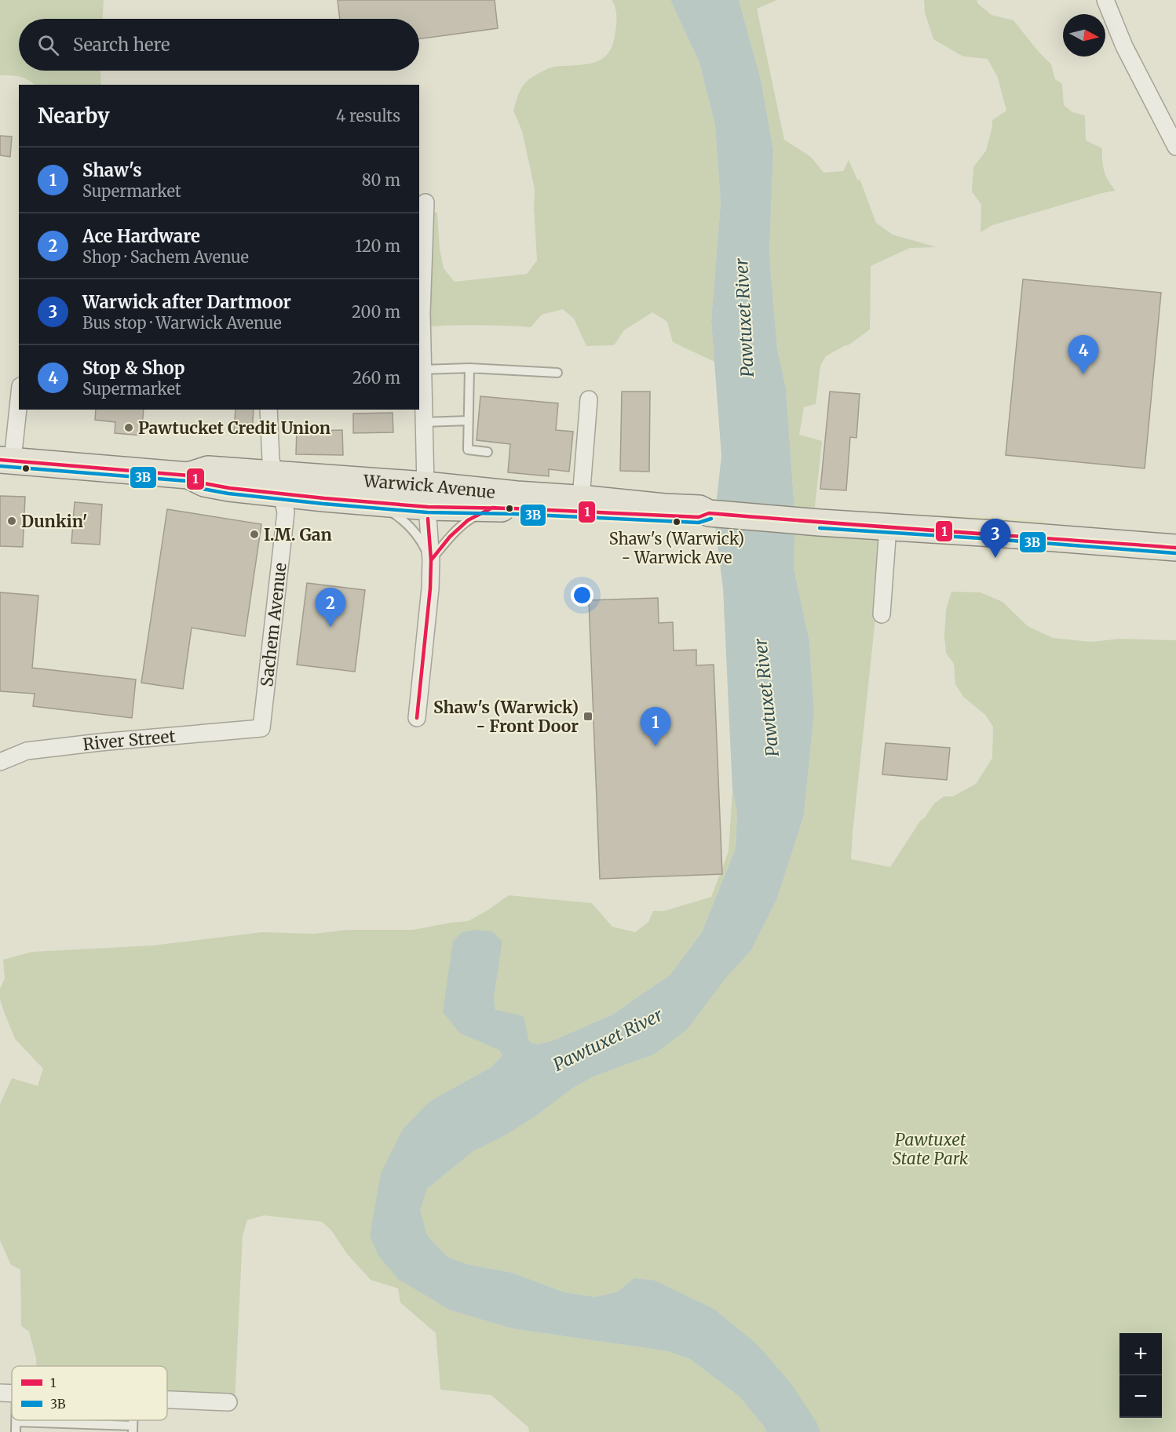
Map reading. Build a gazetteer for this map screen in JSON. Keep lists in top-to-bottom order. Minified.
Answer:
{"streets":{"main road":["Warwick Avenue"],"street":["Sachem Avenue","River Street"]},"crossings":[["Warwick Avenue","Sachem Avenue"],["Sachem Avenue","River Street"]],"water":["Pawtuxet River"],"parks":["Pawtuxet State Park"],"places":{"other":["Pawtucket Credit Union","Dunkin'","Shaw's (Warwick) - Warwick Ave","I.M. Gan"],"transit":["Shaw's (Warwick) - Front Door"]},"lines":["transit line 1","transit line 3B"],"legend":["1","3B"],"north":"right","page":{"search":"Search here","heading":["Nearby","4 results"],"list":[{"mark":"1","name":"Shaw's","note":"Supermarket","value":"80 m"},{"mark":"2","name":"Ace Hardware","note":"Shop · Sachem Avenue","value":"120 m"},{"mark":"3","name":"Warwick after Dartmoor","note":"Bus stop · Warwick Avenue","value":"200 m"},{"mark":"4","name":"Stop & Shop","note":"Supermarket","value":"260 m"}],"pins":["4","3","2","1"],"map_buttons":["+","−"]}}
